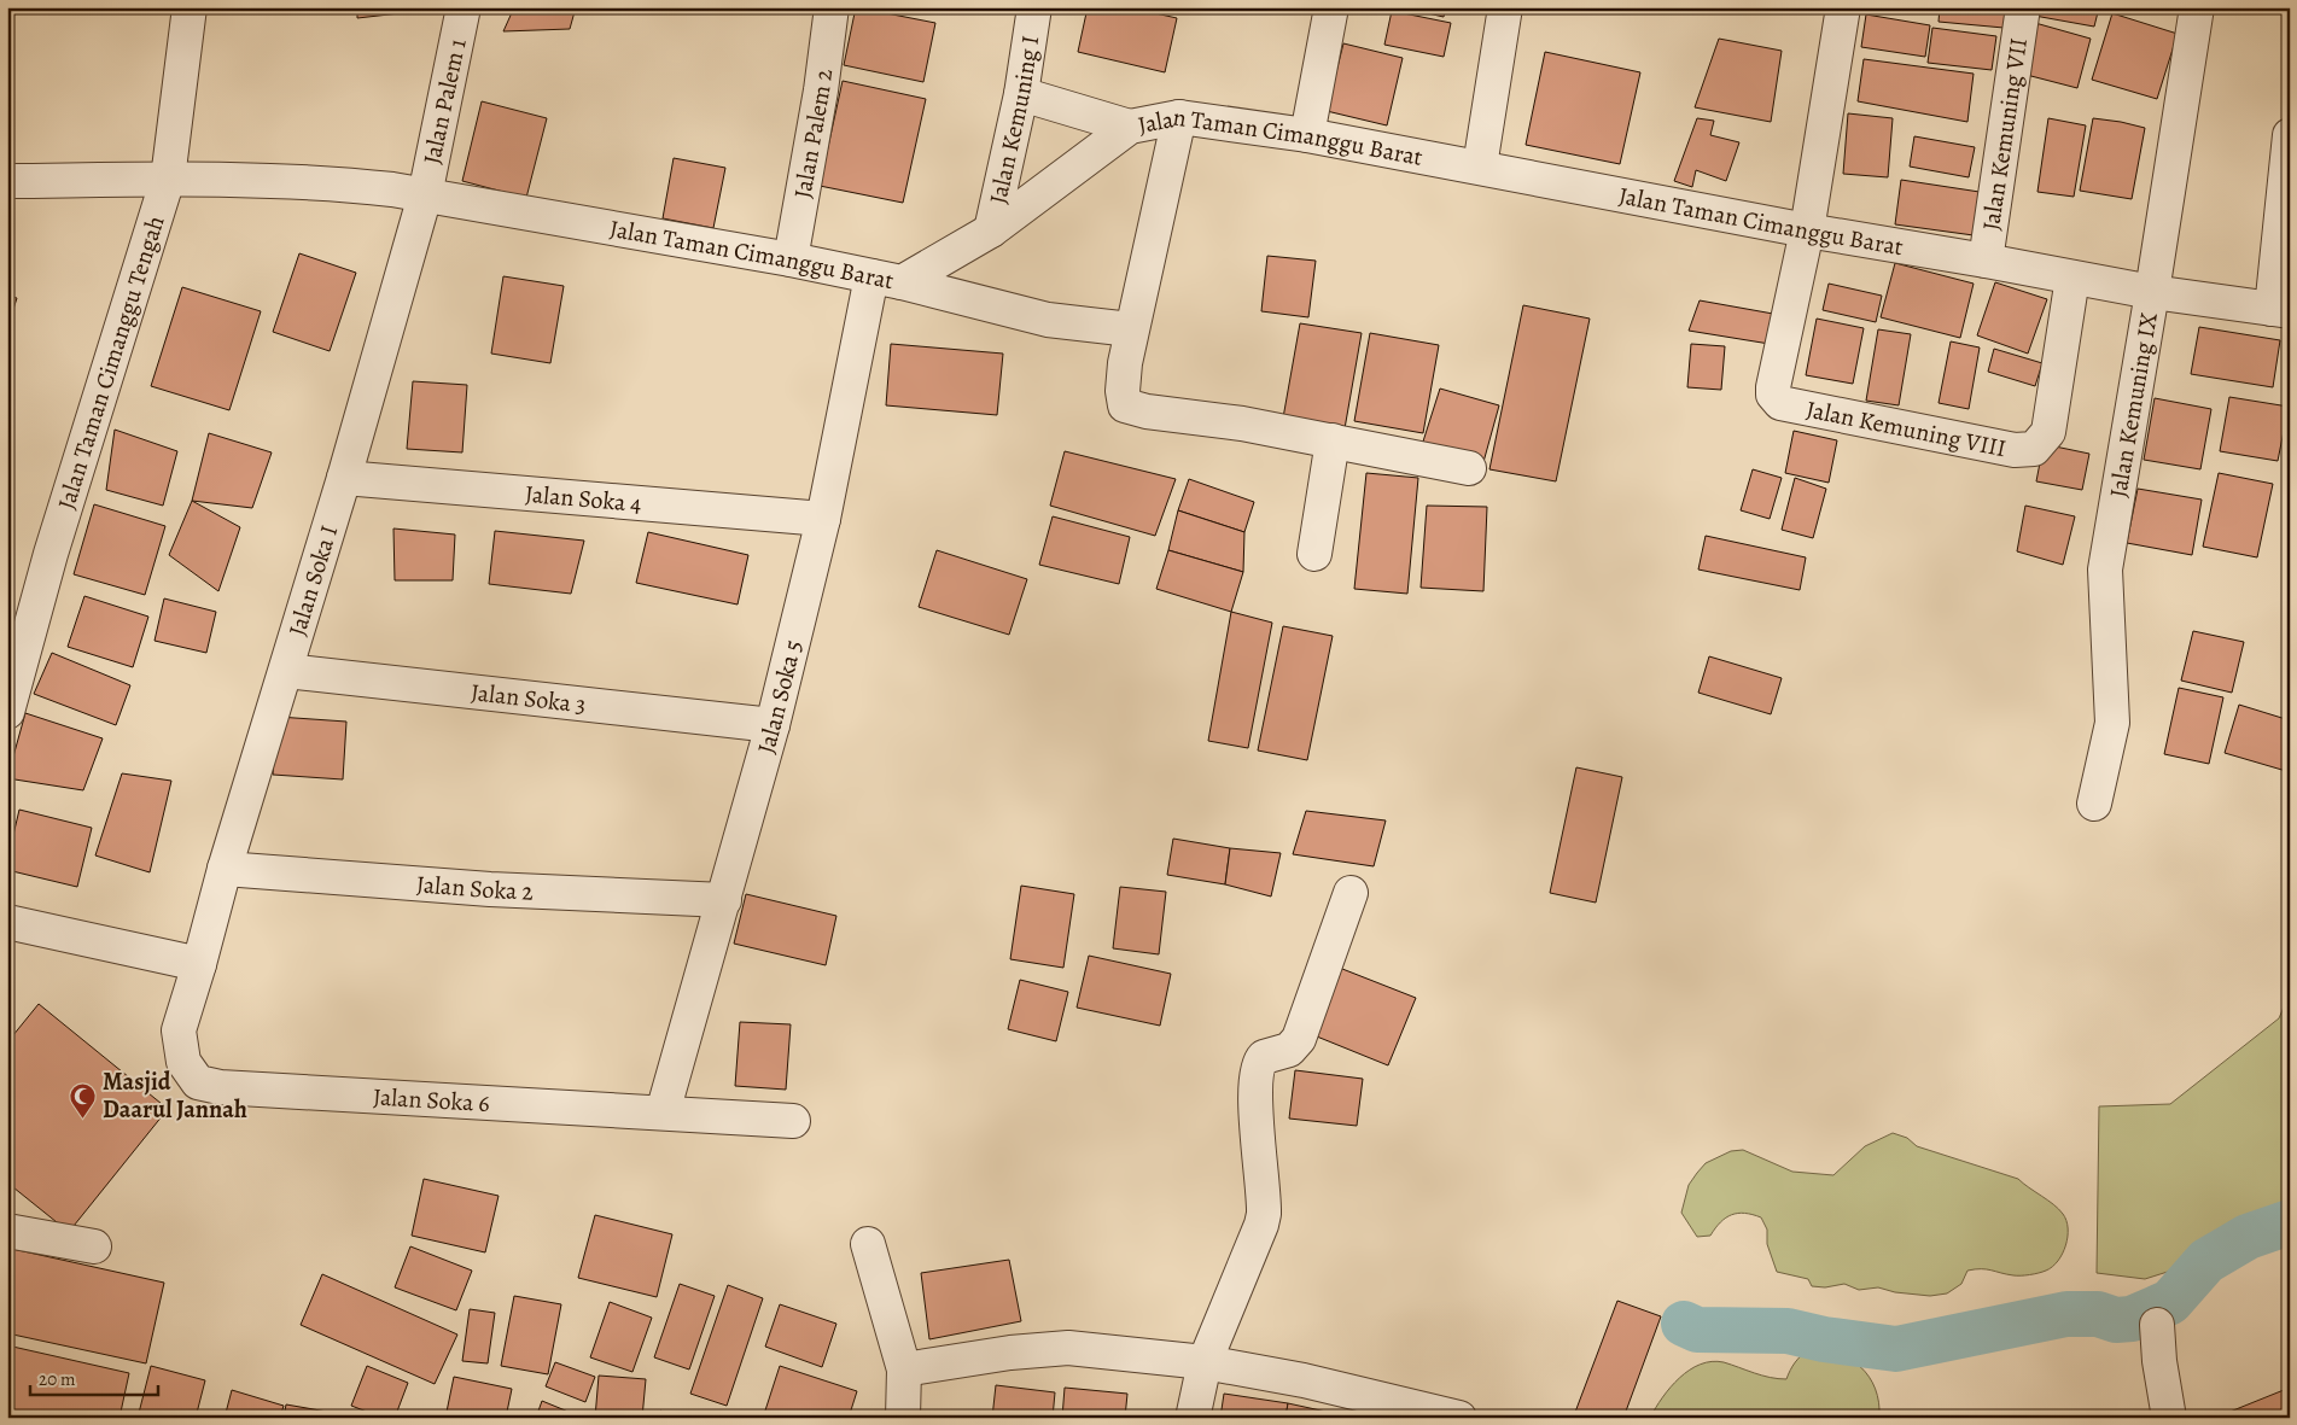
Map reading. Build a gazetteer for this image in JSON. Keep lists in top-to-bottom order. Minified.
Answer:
{"streets":{"street":["Jalan Palem 1","Jalan Kemuning I","Jalan Palem 2","Jalan Kemuning VII","Jalan Taman Cimanggu Barat","Jalan Taman Cimanggu Tengah","Jalan Kemuning IX","Jalan Kemuning VIII","Jalan Soka 4","Jalan Soka I","Jalan Soka 5","Jalan Soka 3","Jalan Soka 2","Jalan Soka 6"]},"crossings":[["Jalan Palem 1","Jalan Taman Cimanggu Barat"],["Jalan Palem 1","Jalan Soka I"],["Jalan Kemuning I","Jalan Taman Cimanggu Barat"],["Jalan Palem 2","Jalan Taman Cimanggu Barat"],["Jalan Kemuning VII","Jalan Taman Cimanggu Barat"],["Jalan Taman Cimanggu Barat","Jalan Taman Cimanggu Tengah"],["Jalan Taman Cimanggu Barat","Jalan Kemuning IX"],["Jalan Taman Cimanggu Barat","Jalan Kemuning VIII"],["Jalan Taman Cimanggu Barat","Jalan Soka I"],["Jalan Taman Cimanggu Barat","Jalan Soka 5"],["Jalan Soka 4","Jalan Soka I"],["Jalan Soka 4","Jalan Soka 5"],["Jalan Soka I","Jalan Soka 3"],["Jalan Soka I","Jalan Soka 2"],["Jalan Soka I","Jalan Soka 6"],["Jalan Soka 5","Jalan Soka 3"],["Jalan Soka 5","Jalan Soka 2"],["Jalan Soka 5","Jalan Soka 6"]],"places":{"mosque":["Masjid Daarul Jannah"]},"scale_bar":"20 m"}
